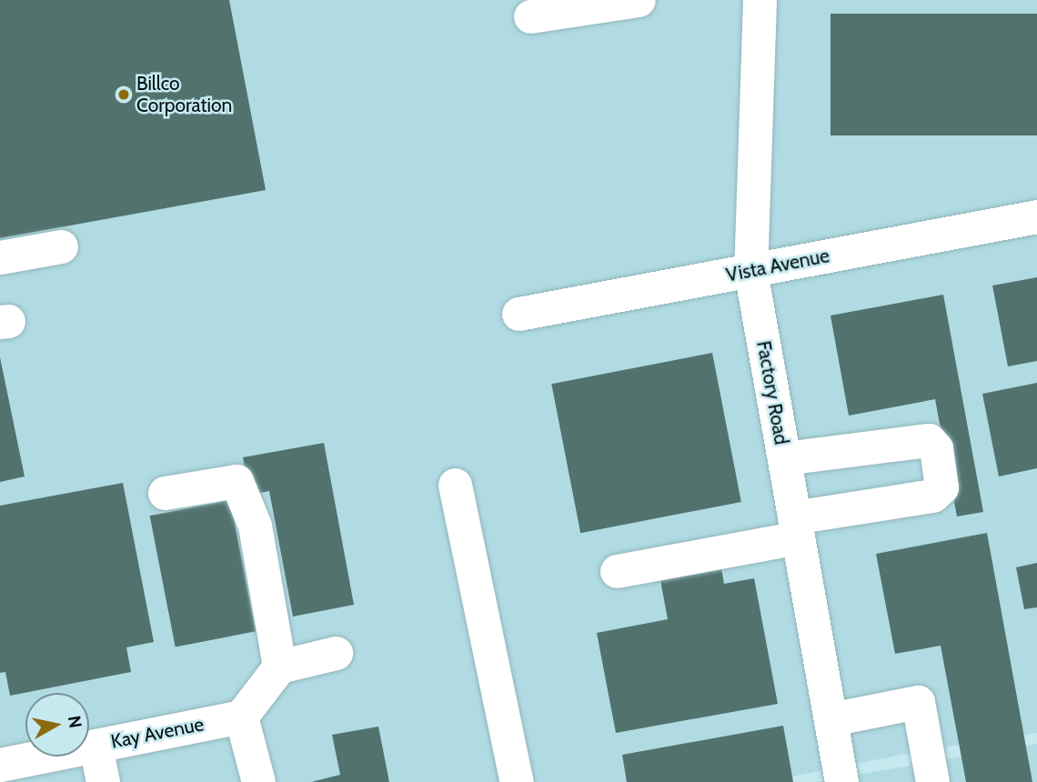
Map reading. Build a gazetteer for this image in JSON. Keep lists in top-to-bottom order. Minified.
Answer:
{"streets":{"street":["Vista Avenue","Factory Road","Kay Avenue"]},"crossings":[["Vista Avenue","Factory Road"]],"places":["Billco Corporation"],"north":"right"}
